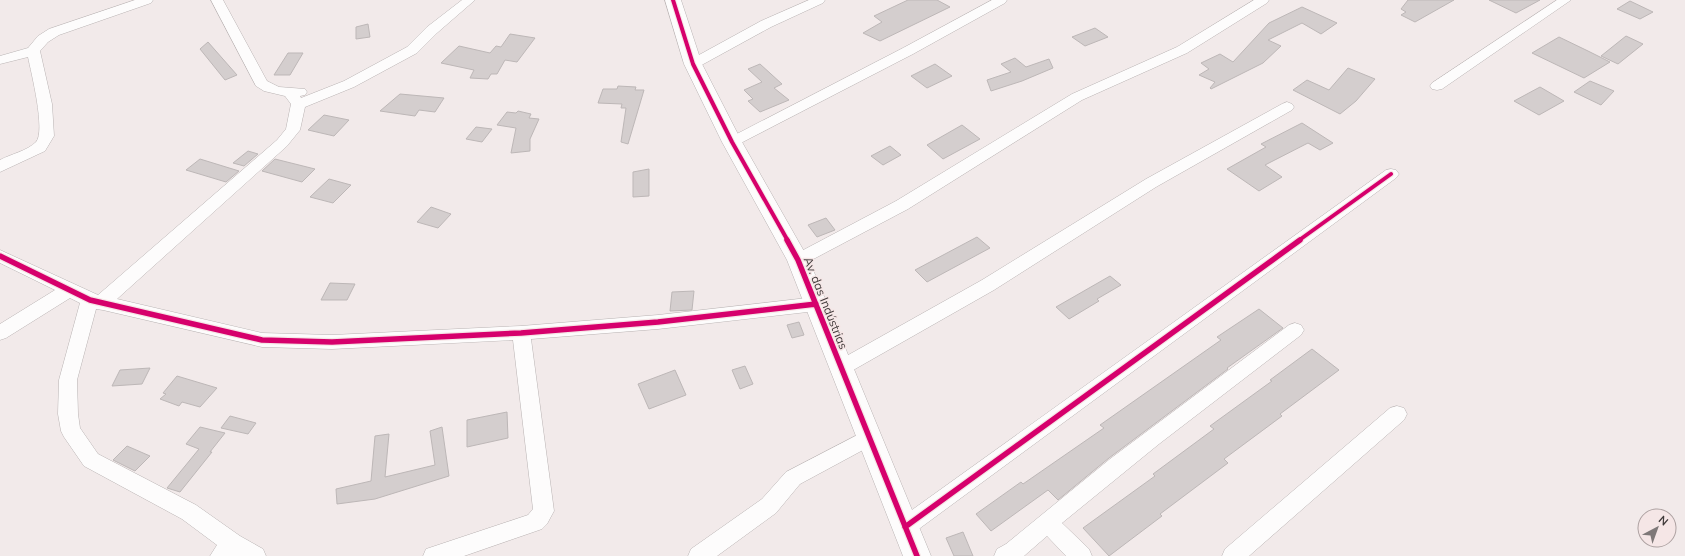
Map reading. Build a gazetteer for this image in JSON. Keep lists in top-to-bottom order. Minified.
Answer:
{"streets":{"street":["Av. das Indústrias"]},"north":"top right"}
